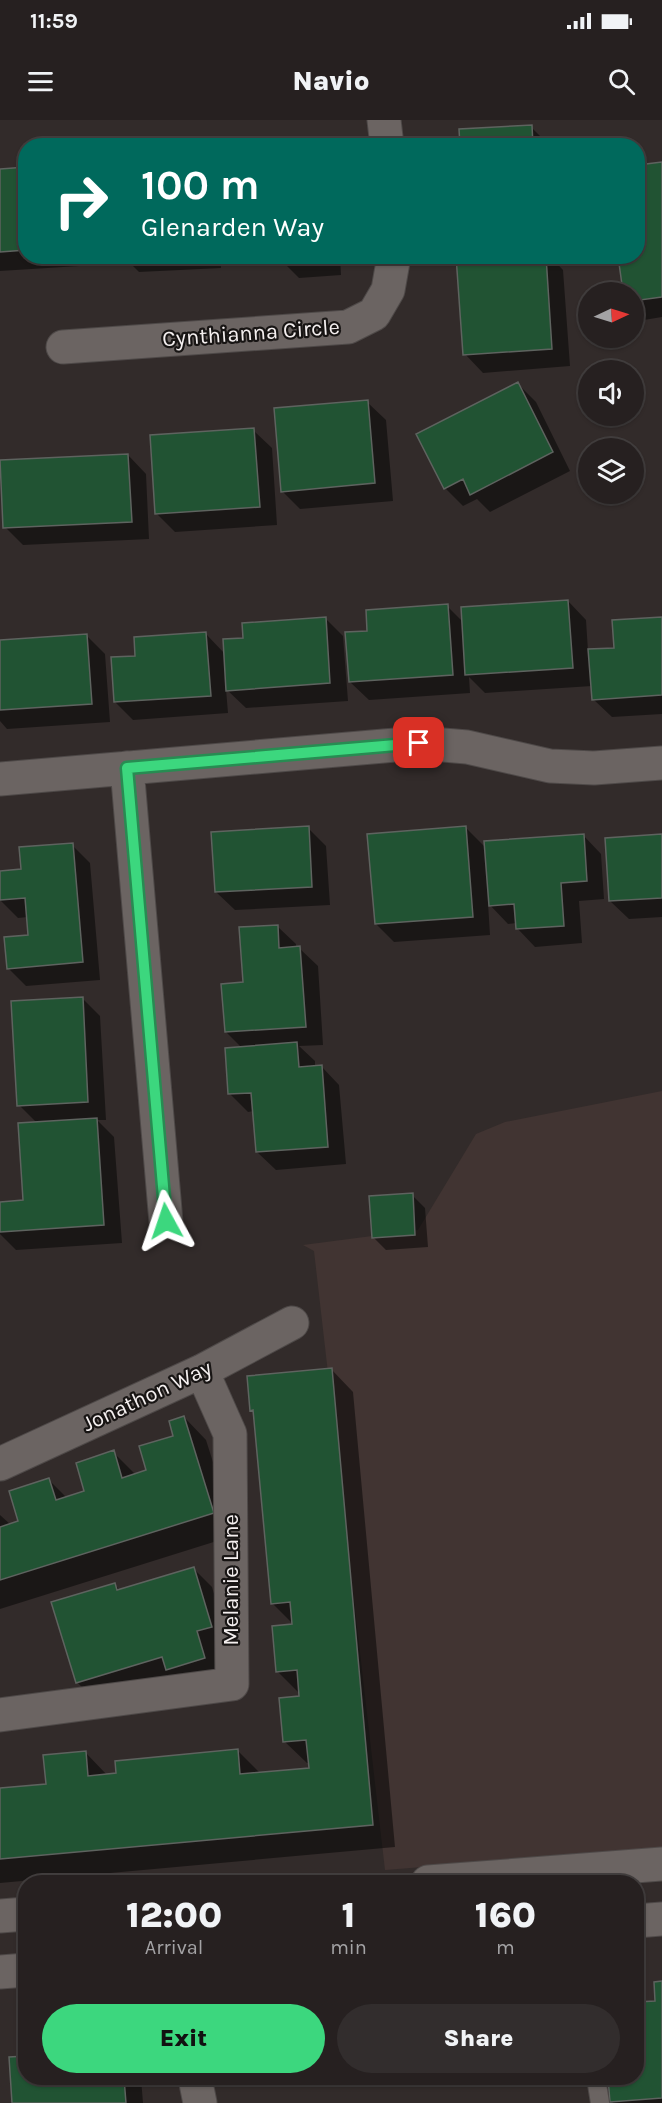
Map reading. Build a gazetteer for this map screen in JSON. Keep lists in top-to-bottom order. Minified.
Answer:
{"streets":{"street":["Cynthianna Circle","Jonathon Way","Melanie Lane"]},"crossings":[["Jonathon Way","Melanie Lane"]],"north":"right","page":{"status":"11:59","header":"Navio","turn":["100 m","Glenarden Way"],"eta":["12:00","Arrival","1","min","160","m"],"buttons":["Exit","Share"]}}
